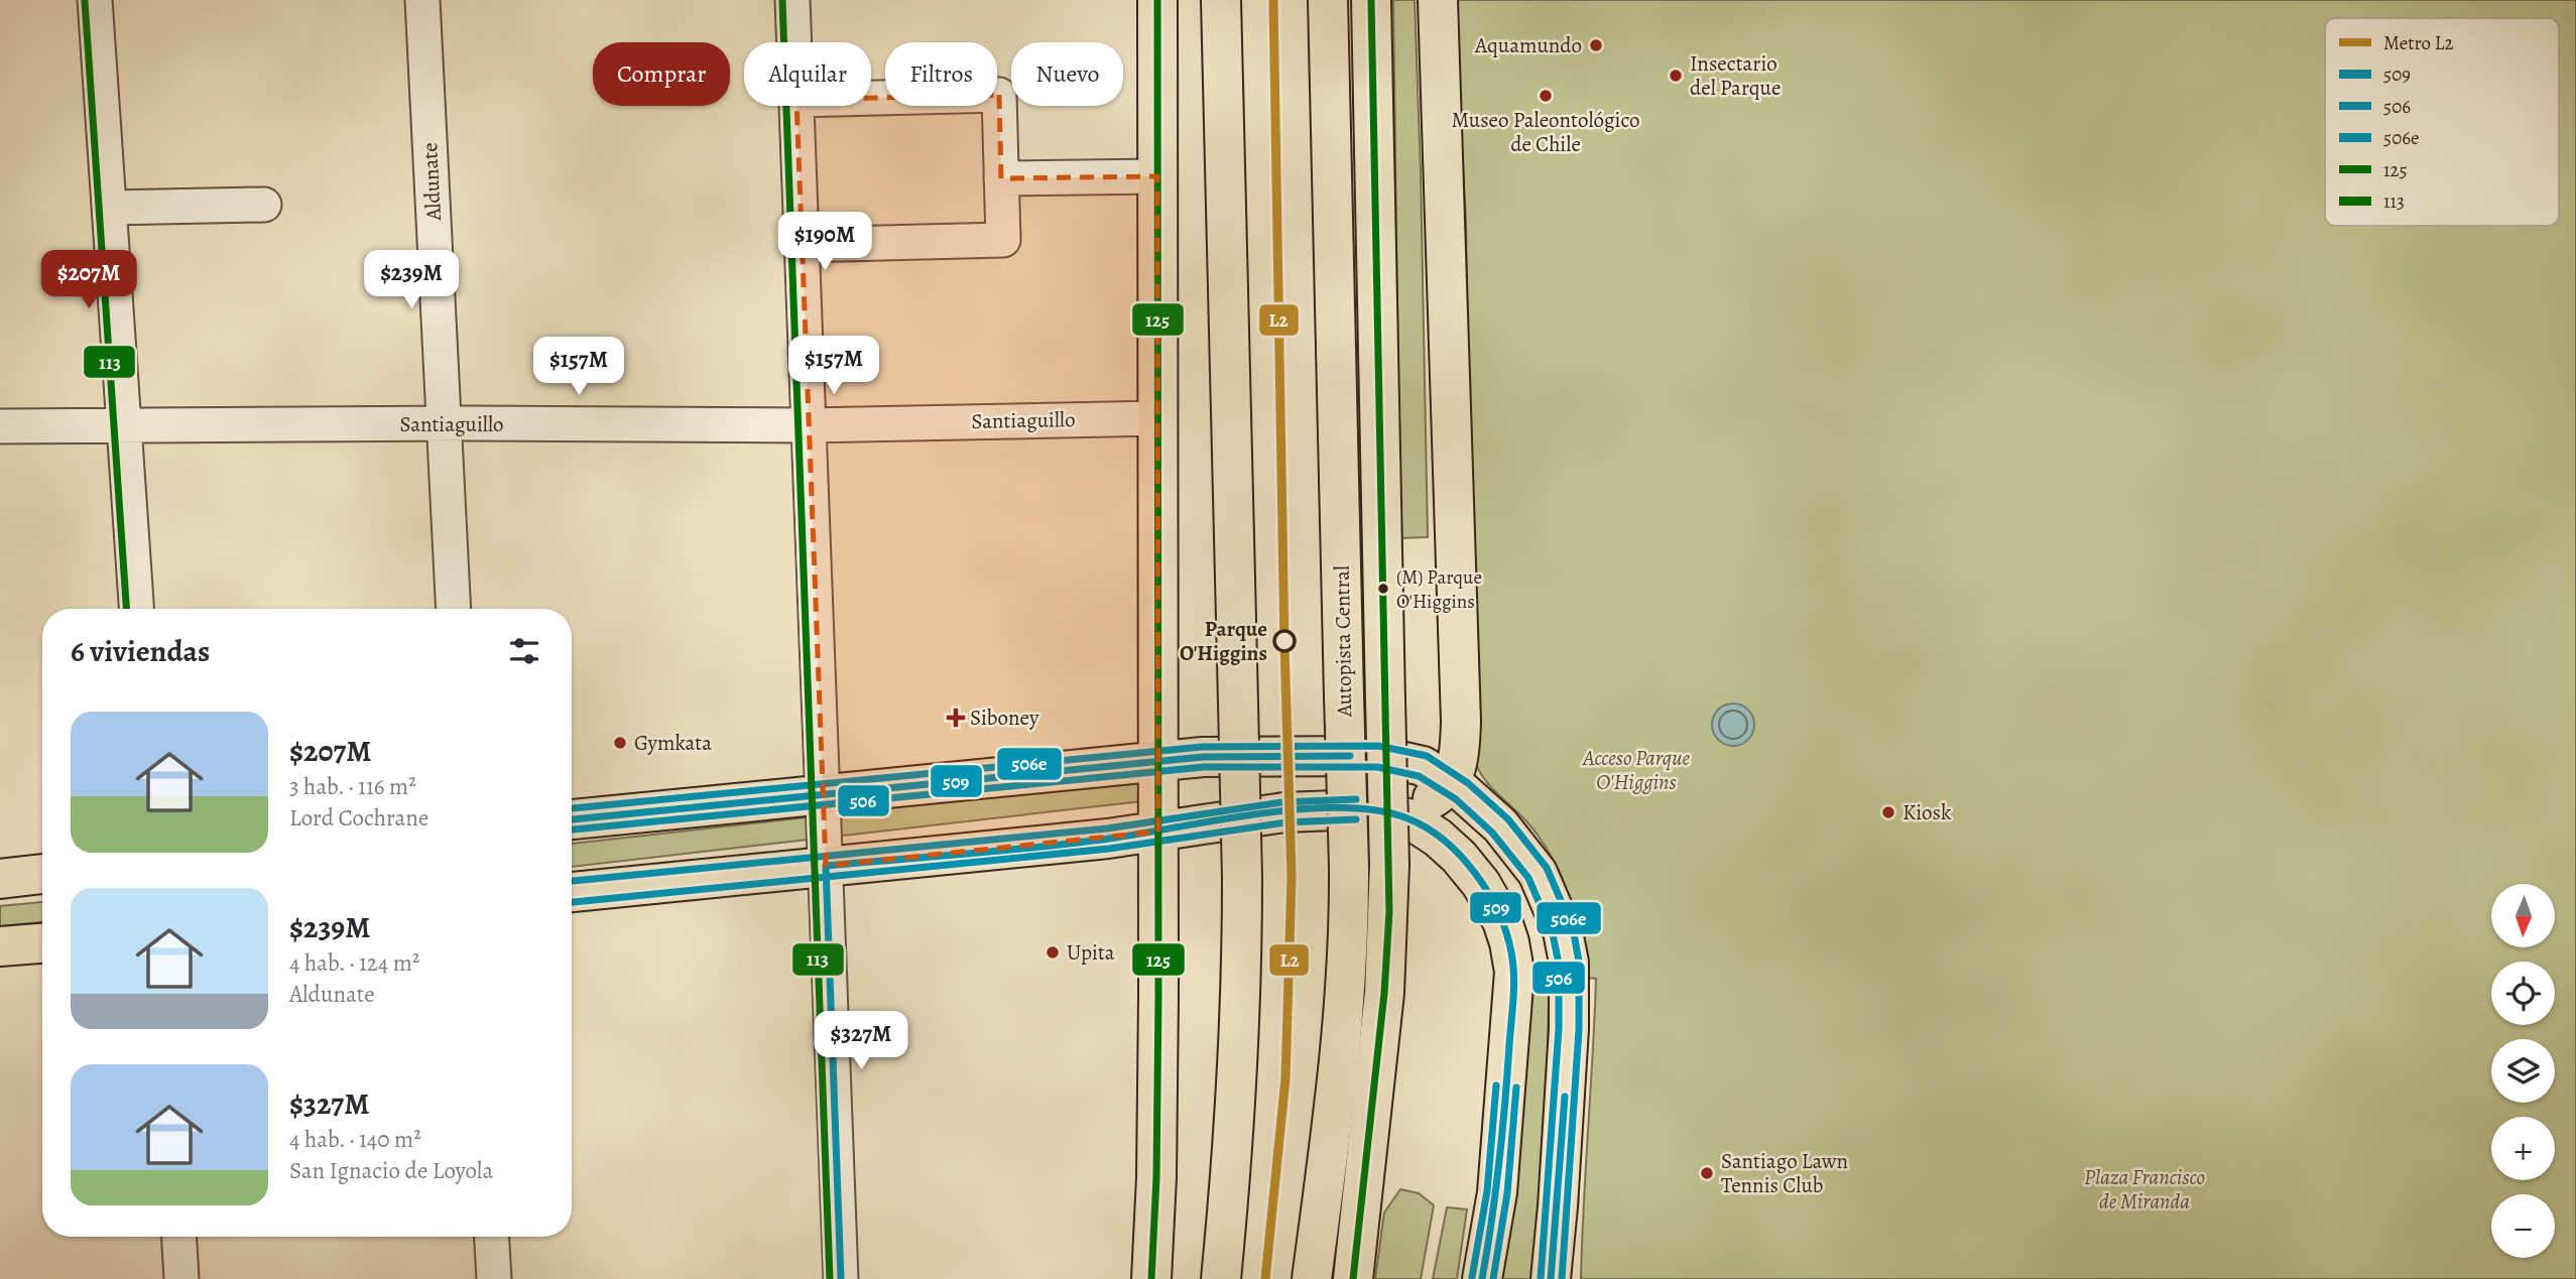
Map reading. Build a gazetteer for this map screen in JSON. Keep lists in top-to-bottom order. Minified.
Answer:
{"streets":{"main road":["Autopista Central"],"street":["Aldunate","Santiaguillo"]},"crossings":[["Aldunate","Santiaguillo"]],"parks":["Acceso Parque O'Higgins","Plaza Francisco de Miranda"],"places":{"other":["Aquamundo","Insectario del Parque","Museo Paleontológico de Chile","(M) Parque O'Higgins","Parque O'Higgins","Gymkata","Kiosk","Upita","Santiago Lawn Tennis Club"],"health":["Siboney"]},"lines":["metro line L2","transit line 125","transit line 113","transit line 506e","transit line 509","transit line 506"],"legend":["Metro L2","509","506","506e","125","113"],"north":"bottom","page":{"chip":["Comprar","Alquilar","Filtros","Nuevo"],"price":["$190M","$207M","$239M","$157M","$157M","$327M"],"heading":"6 viviendas","list":[{"name":"$207M","note":"3 hab. · 116 m² · Lord Cochrane"},{"name":"$239M","note":"4 hab. · 124 m² · Aldunate"},{"name":"$327M","note":"4 hab. · 140 m² · San Ignacio de Loyola"}],"map_buttons":["+","−"]}}
